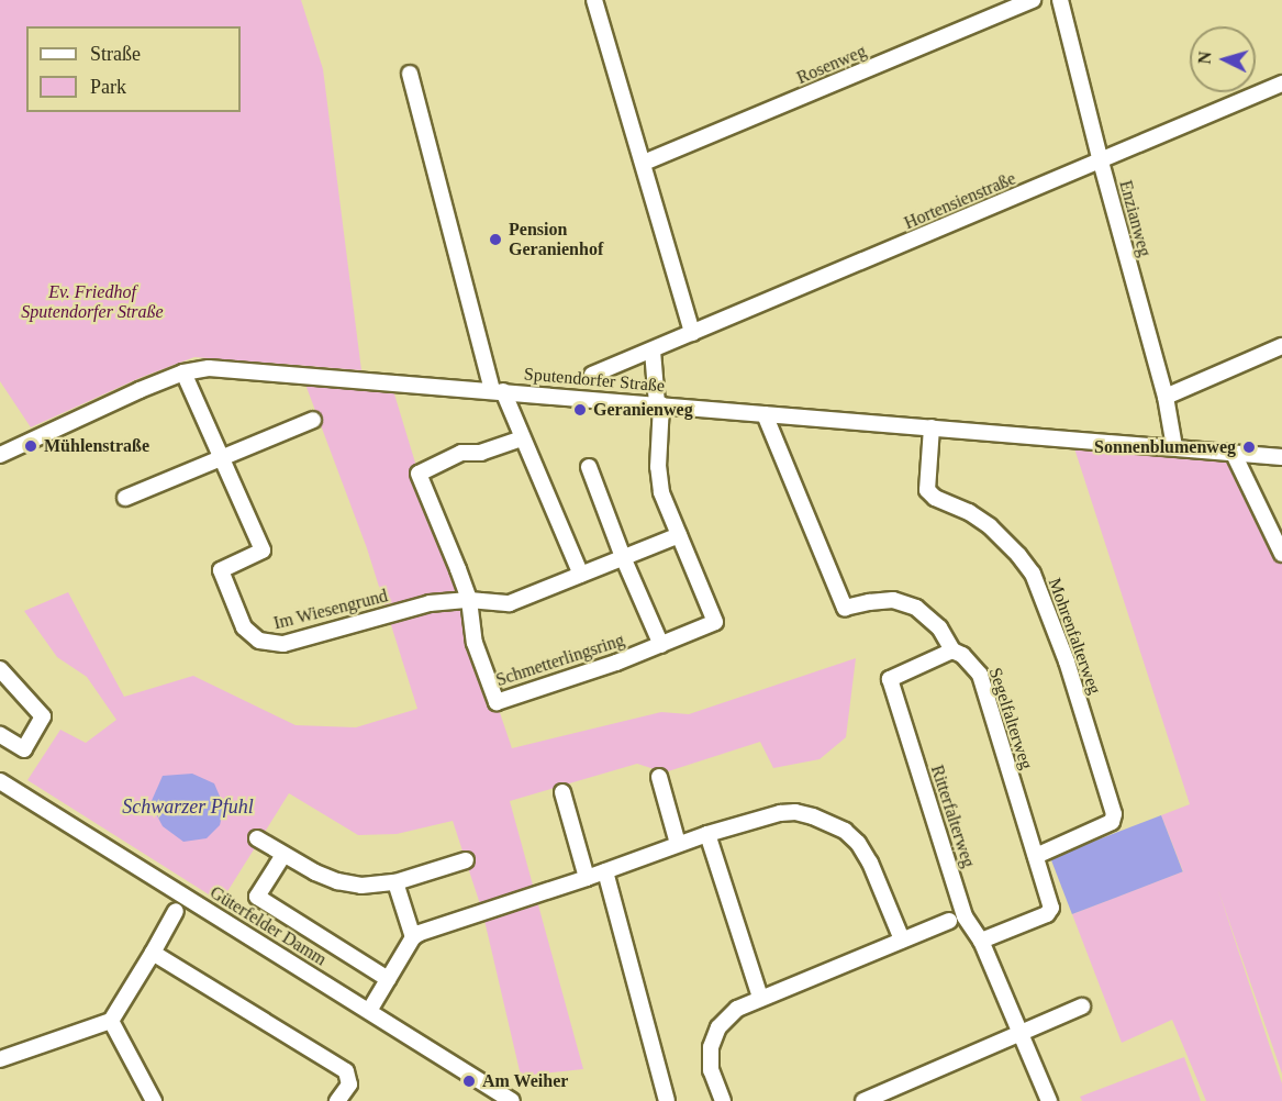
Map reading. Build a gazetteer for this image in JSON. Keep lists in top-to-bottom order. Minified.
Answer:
{"streets":{"street":["Rosenweg","Hortensienstraße","Enzianweg","Sputendorfer Straße","Im Wiesengrund","Mohrenfalterweg","Schmetterlingsring","Segelfalterweg","Ritterfalterweg","Güterfelder Damm"]},"crossings":[["Hortensienstraße","Enzianweg"],["Enzianweg","Sputendorfer Straße"],["Sputendorfer Straße","Im Wiesengrund"],["Sputendorfer Straße","Mohrenfalterweg"],["Sputendorfer Straße","Schmetterlingsring"],["Sputendorfer Straße","Segelfalterweg"],["Im Wiesengrund","Schmetterlingsring"],["Mohrenfalterweg","Segelfalterweg"],["Segelfalterweg","Ritterfalterweg"]],"water":["Schwarzer Pfuhl"],"parks":["Ev. Friedhof Sputendorfer Straße"],"places":["Pension Geranienhof","Geranienweg","Mühlenstraße","Sonnenblumenweg","Am Weiher"],"legend":["Straße","Park"],"north":"left"}
